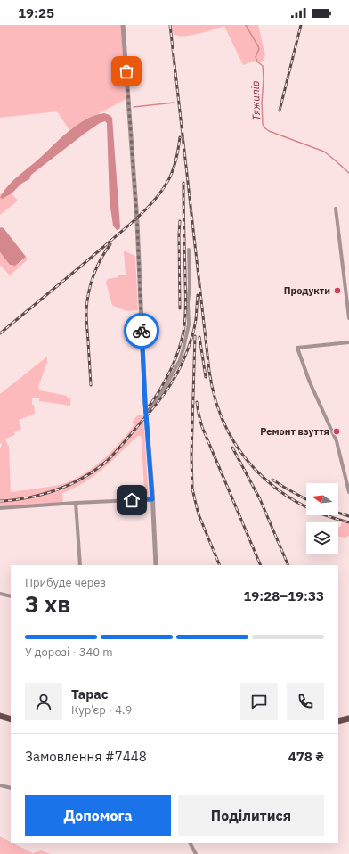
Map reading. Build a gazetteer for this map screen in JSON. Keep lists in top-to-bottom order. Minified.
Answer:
{"water":["Тяжилів"],"places":["Продукти","Ремонт взуття"],"north":"left","page":{"status":"19:25","heading":["3 хв","Прибуде через","19:28–19:33"],"panel":["Тарас","Кур’єр · 4.9","Замовлення #7448","478 ₴"],"bar":"У дорозі · 340 m","buttons":["Допомога","Поділитися"]}}
